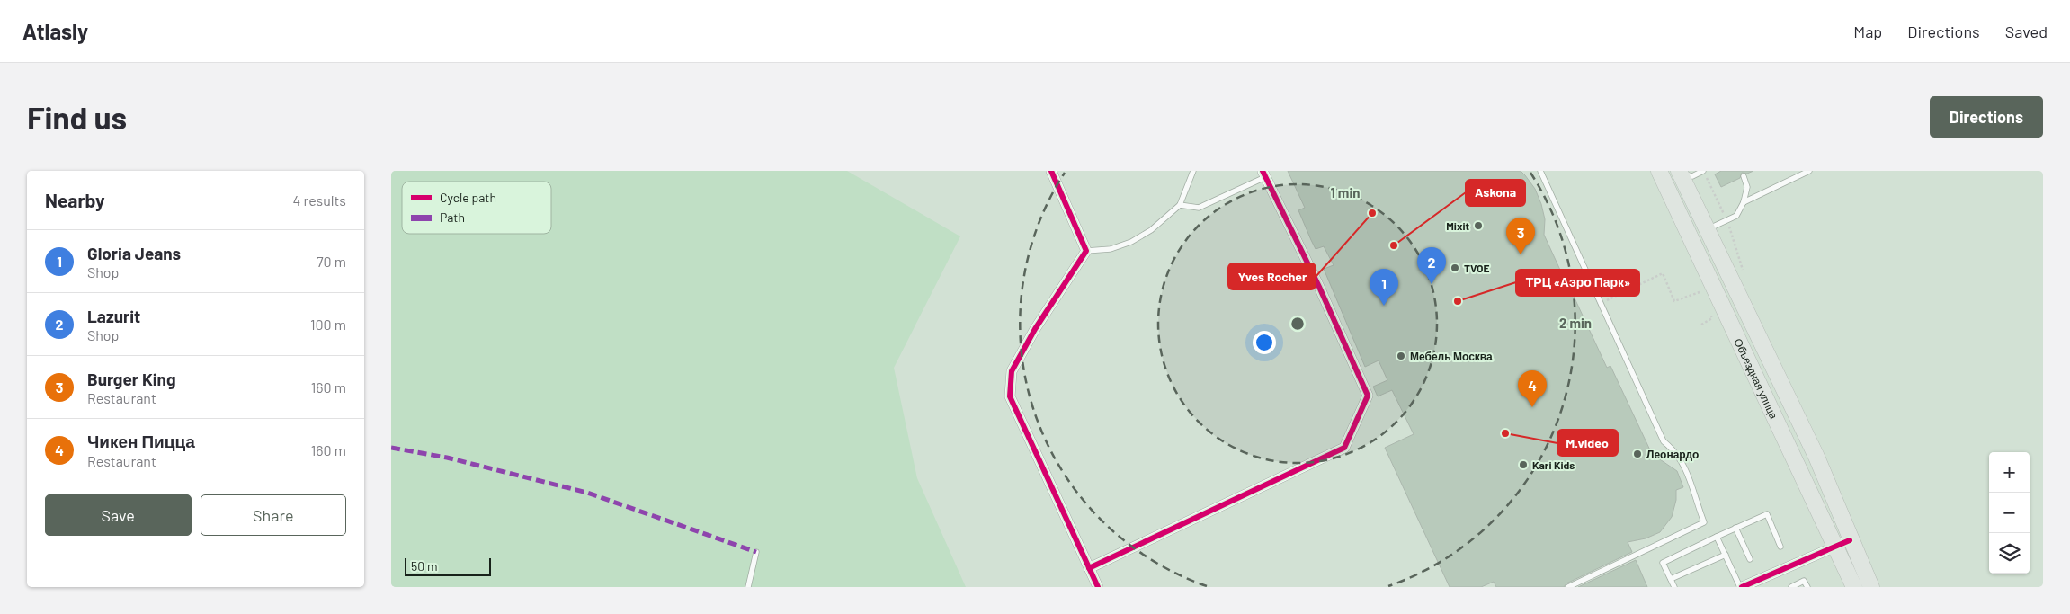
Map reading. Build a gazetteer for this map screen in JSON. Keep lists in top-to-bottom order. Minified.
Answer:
{"streets":{"main road":["Объездная улица"]},"places":["Yves Rocher","Mixit","Askona","TVOE","ТРЦ «Аэро Парк»","Мебель Москва","M.video","Леонардо","Kari Kids"],"legend":["Cycle path","Path"],"scale_bar":"50 m","page":{"header":"Atlasly","nav":["Map","Directions","Saved"],"buttons":["Directions",["Save","Share"]],"title":"Find us","heading":["Nearby","4 results"],"pins":["3","2","1","4"],"list":[{"mark":"1","name":"Gloria Jeans","note":"Shop","value":"70 m"},{"mark":"2","name":"Lazurit","note":"Shop","value":"100 m"},{"mark":"3","name":"Burger King","note":"Restaurant","value":"160 m"},{"mark":"4","name":"Чикен Пицца","note":"Restaurant","value":"160 m"}],"map_buttons":["+","−"],"scale":"50 m"},"rings":["1 min","2 min"]}
